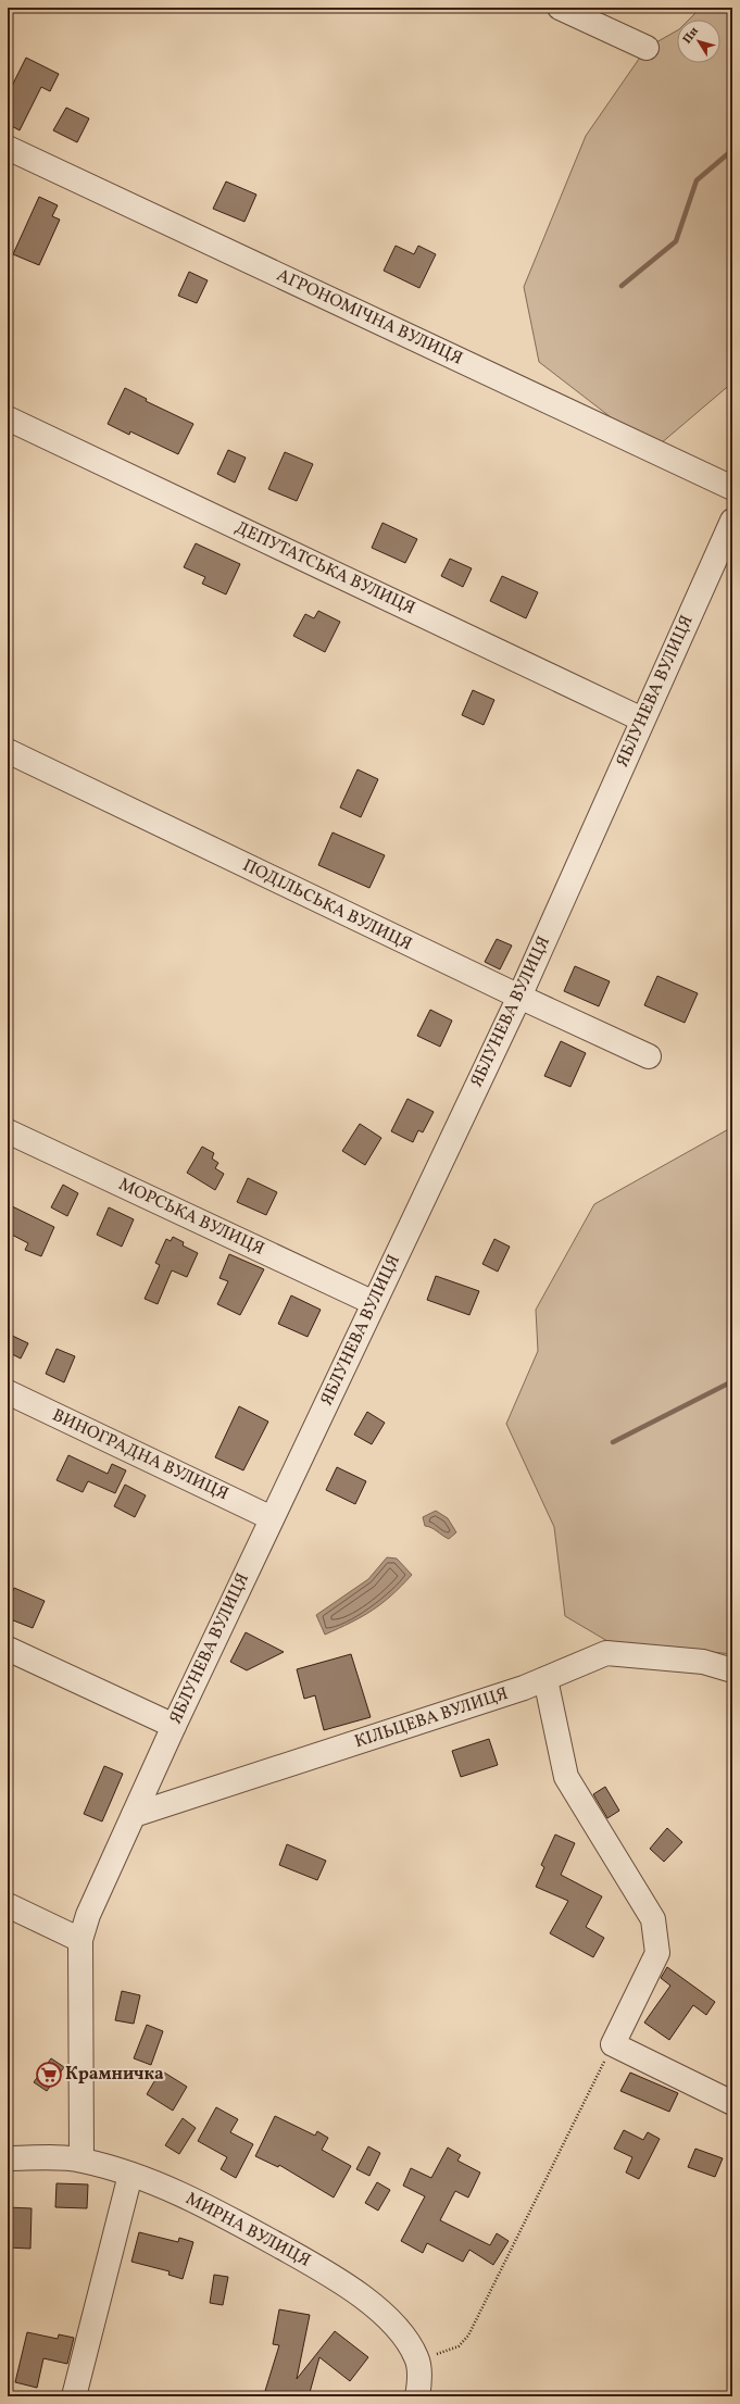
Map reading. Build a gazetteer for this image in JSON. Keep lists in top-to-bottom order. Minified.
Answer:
{"streets":{"street":["АГРОНОМІЧНА ВУЛИЦЯ","ДЕПУТАТСЬКА ВУЛИЦЯ","ЯБЛУНЕВА ВУЛИЦЯ","ПОДІЛЬСЬКА ВУЛИЦЯ","МОРСЬКА ВУЛИЦЯ","ВИНОГРАДНА ВУЛИЦЯ","КІЛЬЦЕВА ВУЛИЦЯ","МИРНА ВУЛИЦЯ"]},"crossings":[["ДЕПУТАТСЬКА ВУЛИЦЯ","ЯБЛУНЕВА ВУЛИЦЯ"],["ЯБЛУНЕВА ВУЛИЦЯ","ПОДІЛЬСЬКА ВУЛИЦЯ"],["ЯБЛУНЕВА ВУЛИЦЯ","МОРСЬКА ВУЛИЦЯ"],["ЯБЛУНЕВА ВУЛИЦЯ","ВИНОГРАДНА ВУЛИЦЯ"],["ЯБЛУНЕВА ВУЛИЦЯ","КІЛЬЦЕВА ВУЛИЦЯ"],["ЯБЛУНЕВА ВУЛИЦЯ","МИРНА ВУЛИЦЯ"]],"places":{"supermarket":["Крамничка"]},"north":"top left"}
